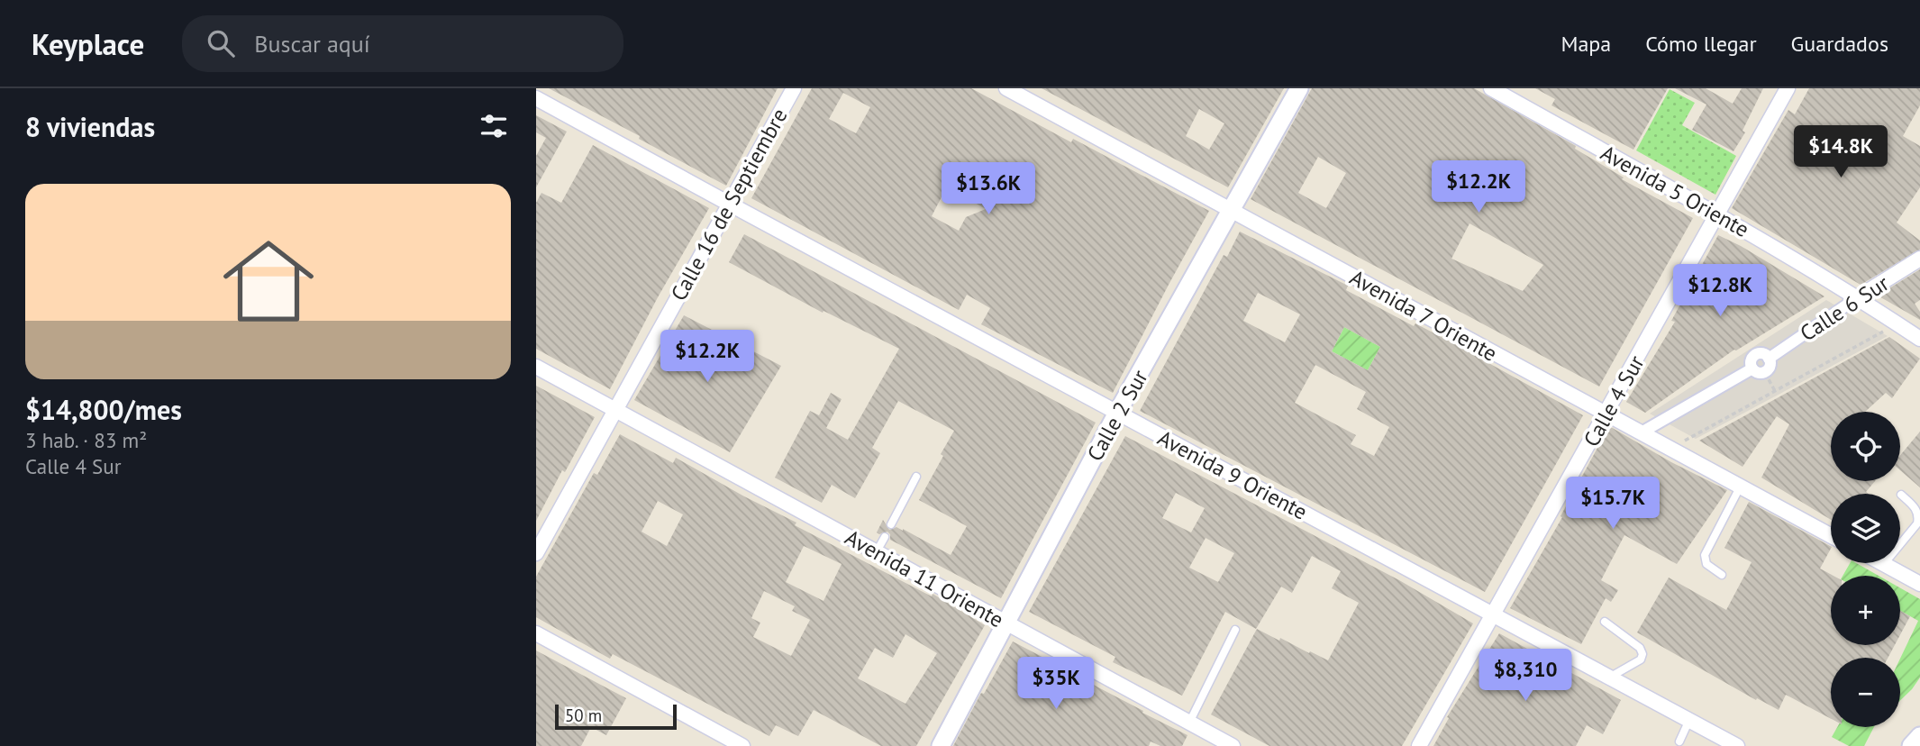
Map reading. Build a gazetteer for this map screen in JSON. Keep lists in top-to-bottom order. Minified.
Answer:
{"streets":{"street":["Avenida 5 Oriente","Calle 16 de Septiembre","Calle 6 Sur","Avenida 7 Oriente","Calle 4 Sur","Calle 2 Sur","Avenida 9 Oriente","Avenida 11 Oriente"]},"crossings":[["Avenida 5 Oriente","Calle 6 Sur"],["Avenida 5 Oriente","Calle 4 Sur"],["Calle 16 de Septiembre","Avenida 9 Oriente"],["Calle 16 de Septiembre","Avenida 11 Oriente"],["Calle 6 Sur","Avenida 7 Oriente"],["Avenida 7 Oriente","Calle 4 Sur"],["Avenida 7 Oriente","Calle 2 Sur"],["Calle 4 Sur","Avenida 9 Oriente"],["Calle 2 Sur","Avenida 9 Oriente"],["Calle 2 Sur","Avenida 11 Oriente"]],"scale_bar":"50 m","page":{"header":"Keyplace","search":"Buscar aquí","nav":["Mapa","Cómo llegar","Guardados"],"heading":"8 viviendas","price":["$14.8K","$12.2K","$13.6K","$12.8K","$12.2K","$15.7K","$8,310","$35K"],"list":[{"name":"$14,800/mes","note":"3 hab. · 83 m² · Calle 4 Sur"}],"map_buttons":["+","−"],"scale":"50 m"}}
